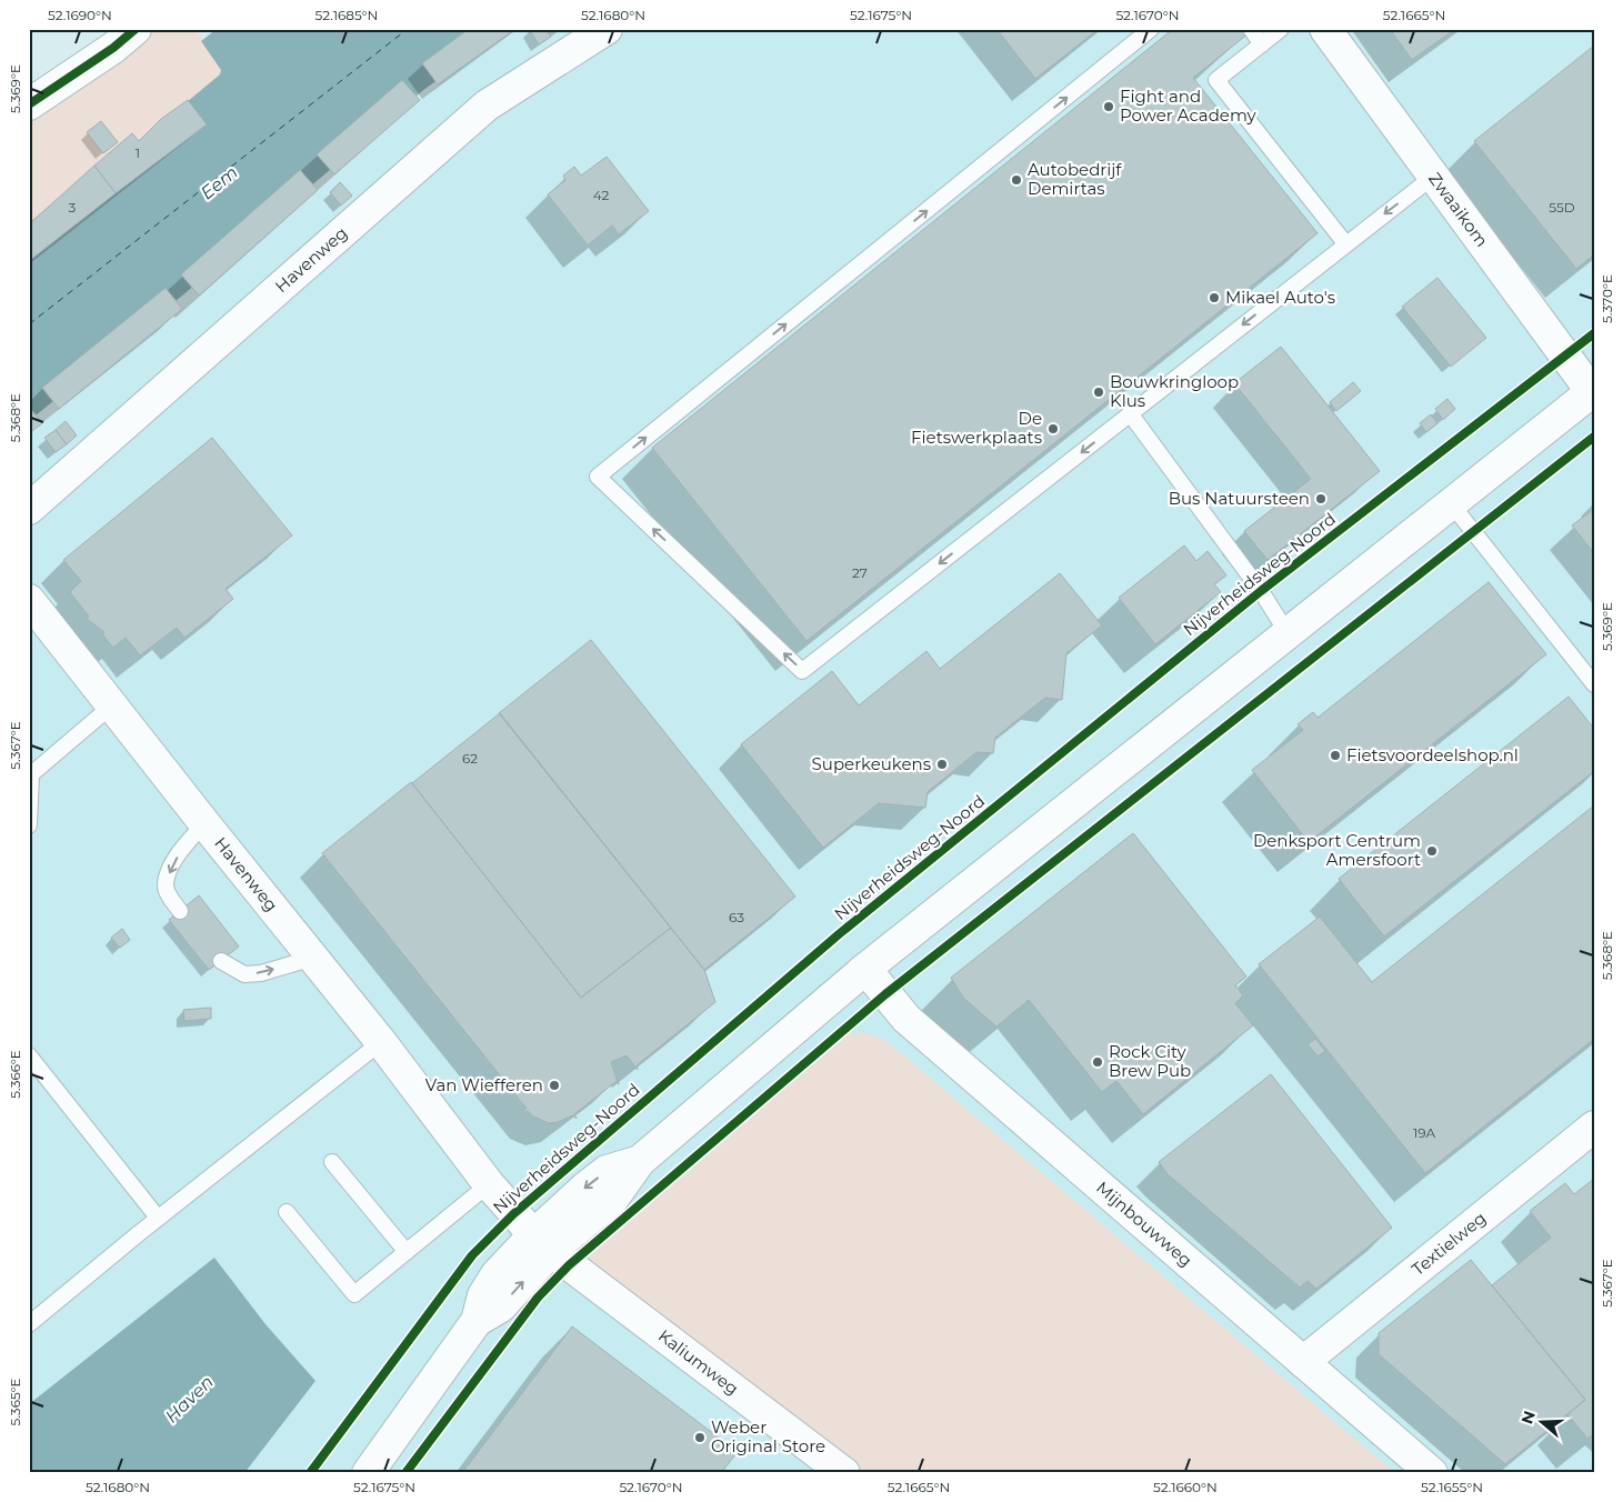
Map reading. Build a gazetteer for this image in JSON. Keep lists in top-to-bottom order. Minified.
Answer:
{"streets":{"street":["Zwaaikom","Havenweg","Mijnbouwweg","Textielweg","Kaliumweg"],"cycle path":["Nijverheidsweg-Noord"]},"crossings":[["Havenweg","Kaliumweg"],["Mijnbouwweg","Textielweg"]],"water":["Eem","Haven"],"places":["Fight and Power Academy","Autobedrijf Demirtas","Mikael Auto's","Bouwkringloop Klus","De Fietswerkplaats","Bus Natuursteen","Fietsvoordeelshop.nl","Superkeukens","Denksport Centrum Amersfoort","Rock City Brew Pub","Van Wiefferen","Weber Original Store"],"house_numbers":["1","42","3","55D","27","62","63","19A"],"north":"left","coordinates":["52.1690°N","52.1685°N","52.1680°N","52.1675°N","52.1670°N","52.1665°N","5.369°E","5.370°E","5.368°E","5.367°E","5.366°E","5.365°E","52.1660°N","52.1655°N"]}
